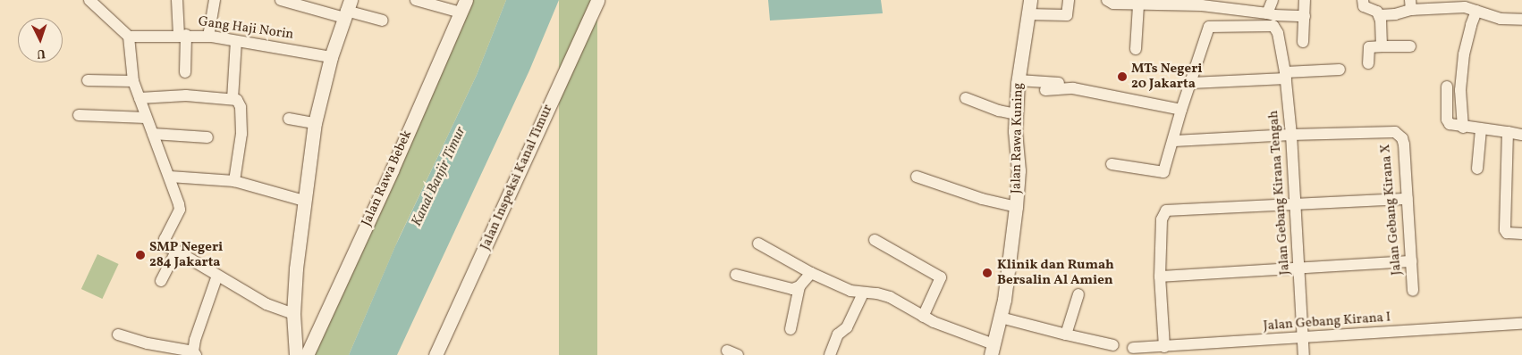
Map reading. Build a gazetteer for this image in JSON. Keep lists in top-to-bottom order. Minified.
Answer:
{"streets":{"street":["Gang Haji Norin","Jalan Rawa Kuning","Jalan Inspeksi Kanal Timur","Jalan Rawa Bebek","Jalan Gebang Kirana Tengah","Jalan Gebang Kirana X","Jalan Gebang Kirana I"]},"crossings":[["Jalan Gebang Kirana Tengah","Jalan Gebang Kirana X"],["Jalan Gebang Kirana Tengah","Jalan Gebang Kirana I"]],"water":["Kanal Banjir Timur"],"places":["MTs Negeri 20 Jakarta","SMP Negeri 284 Jakarta","Klinik dan Rumah Bersalin Al Amien"],"north":"bottom"}
